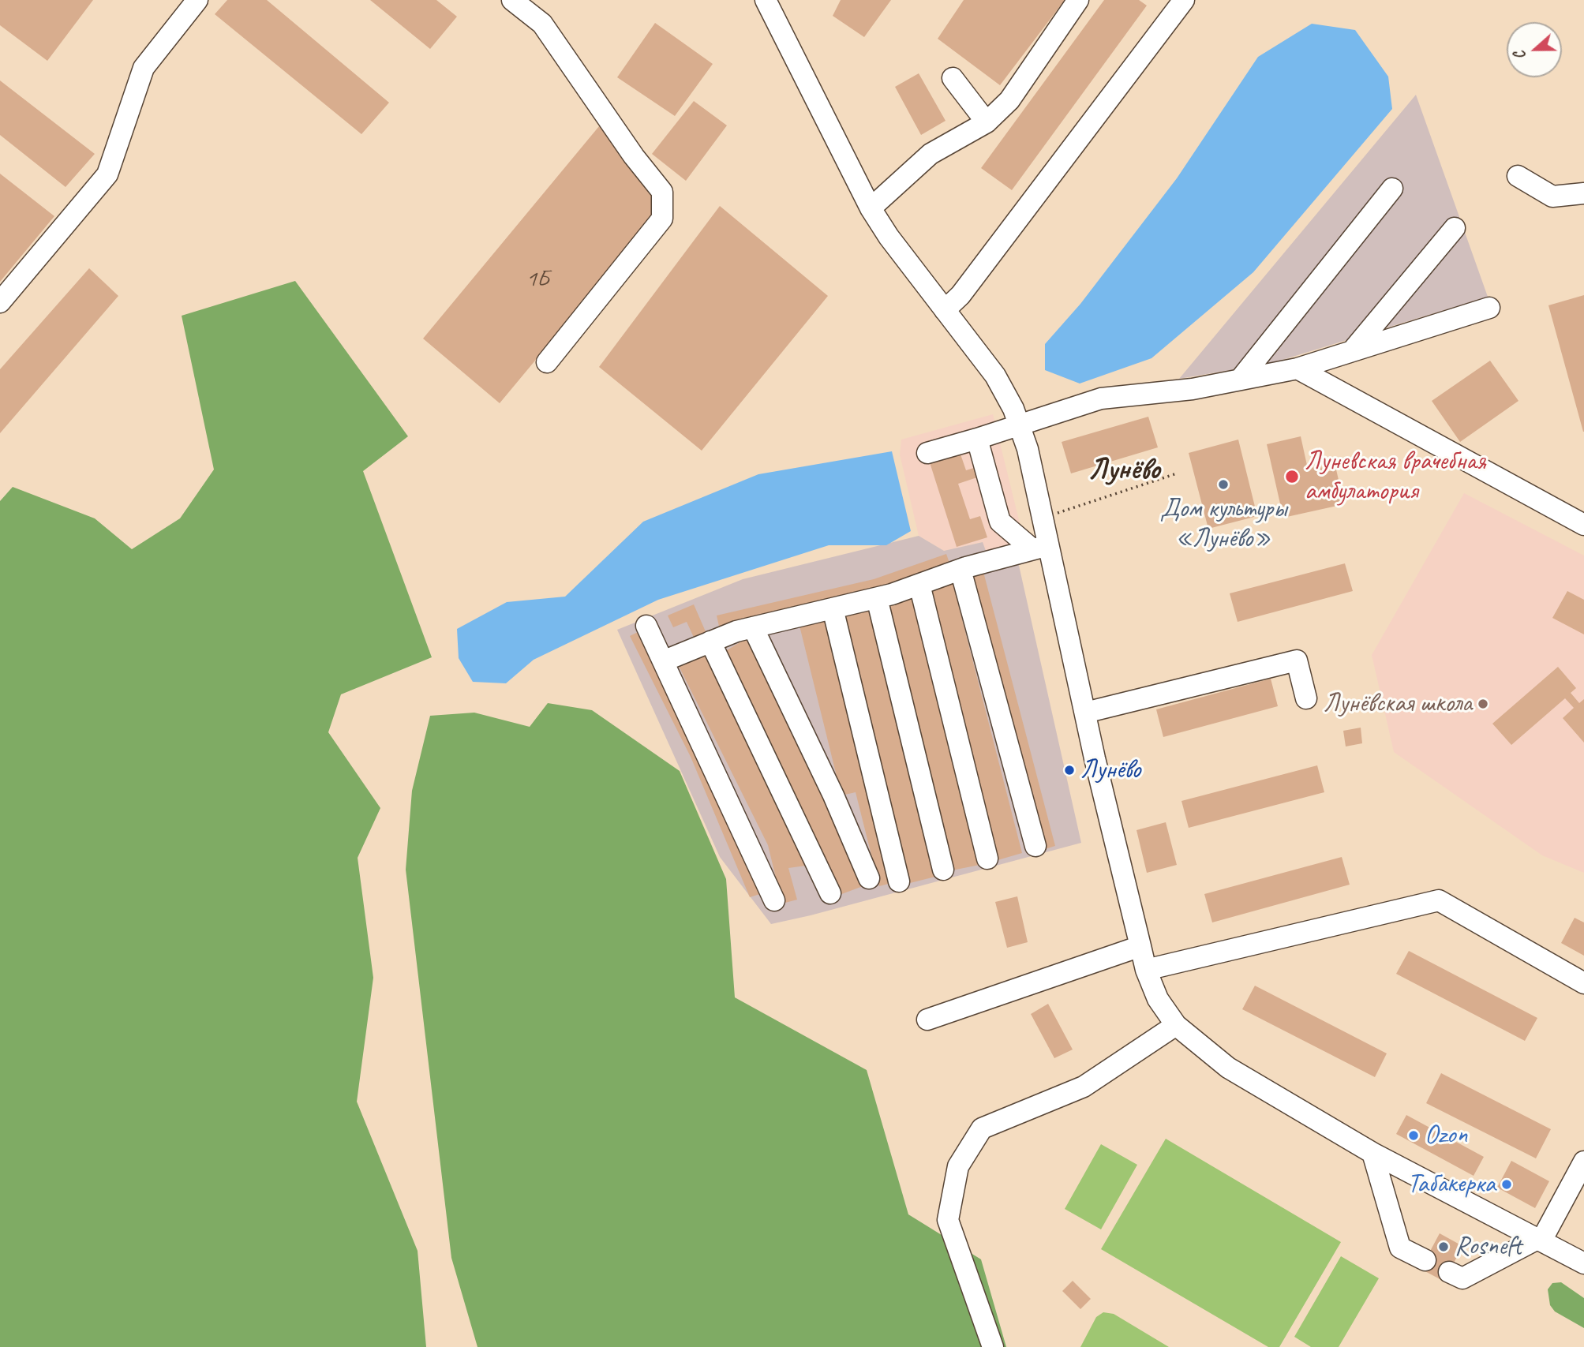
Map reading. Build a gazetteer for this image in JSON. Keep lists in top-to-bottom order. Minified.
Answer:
{"districts":["Лунёво"],"places":["Луневская врачебная амбулатория","Дом культуры «Лунёво»","Лунёвская школа","Лунёво","Ozon","Табакерка","Rosneft"],"house_numbers":["1Б"],"north":"left"}
